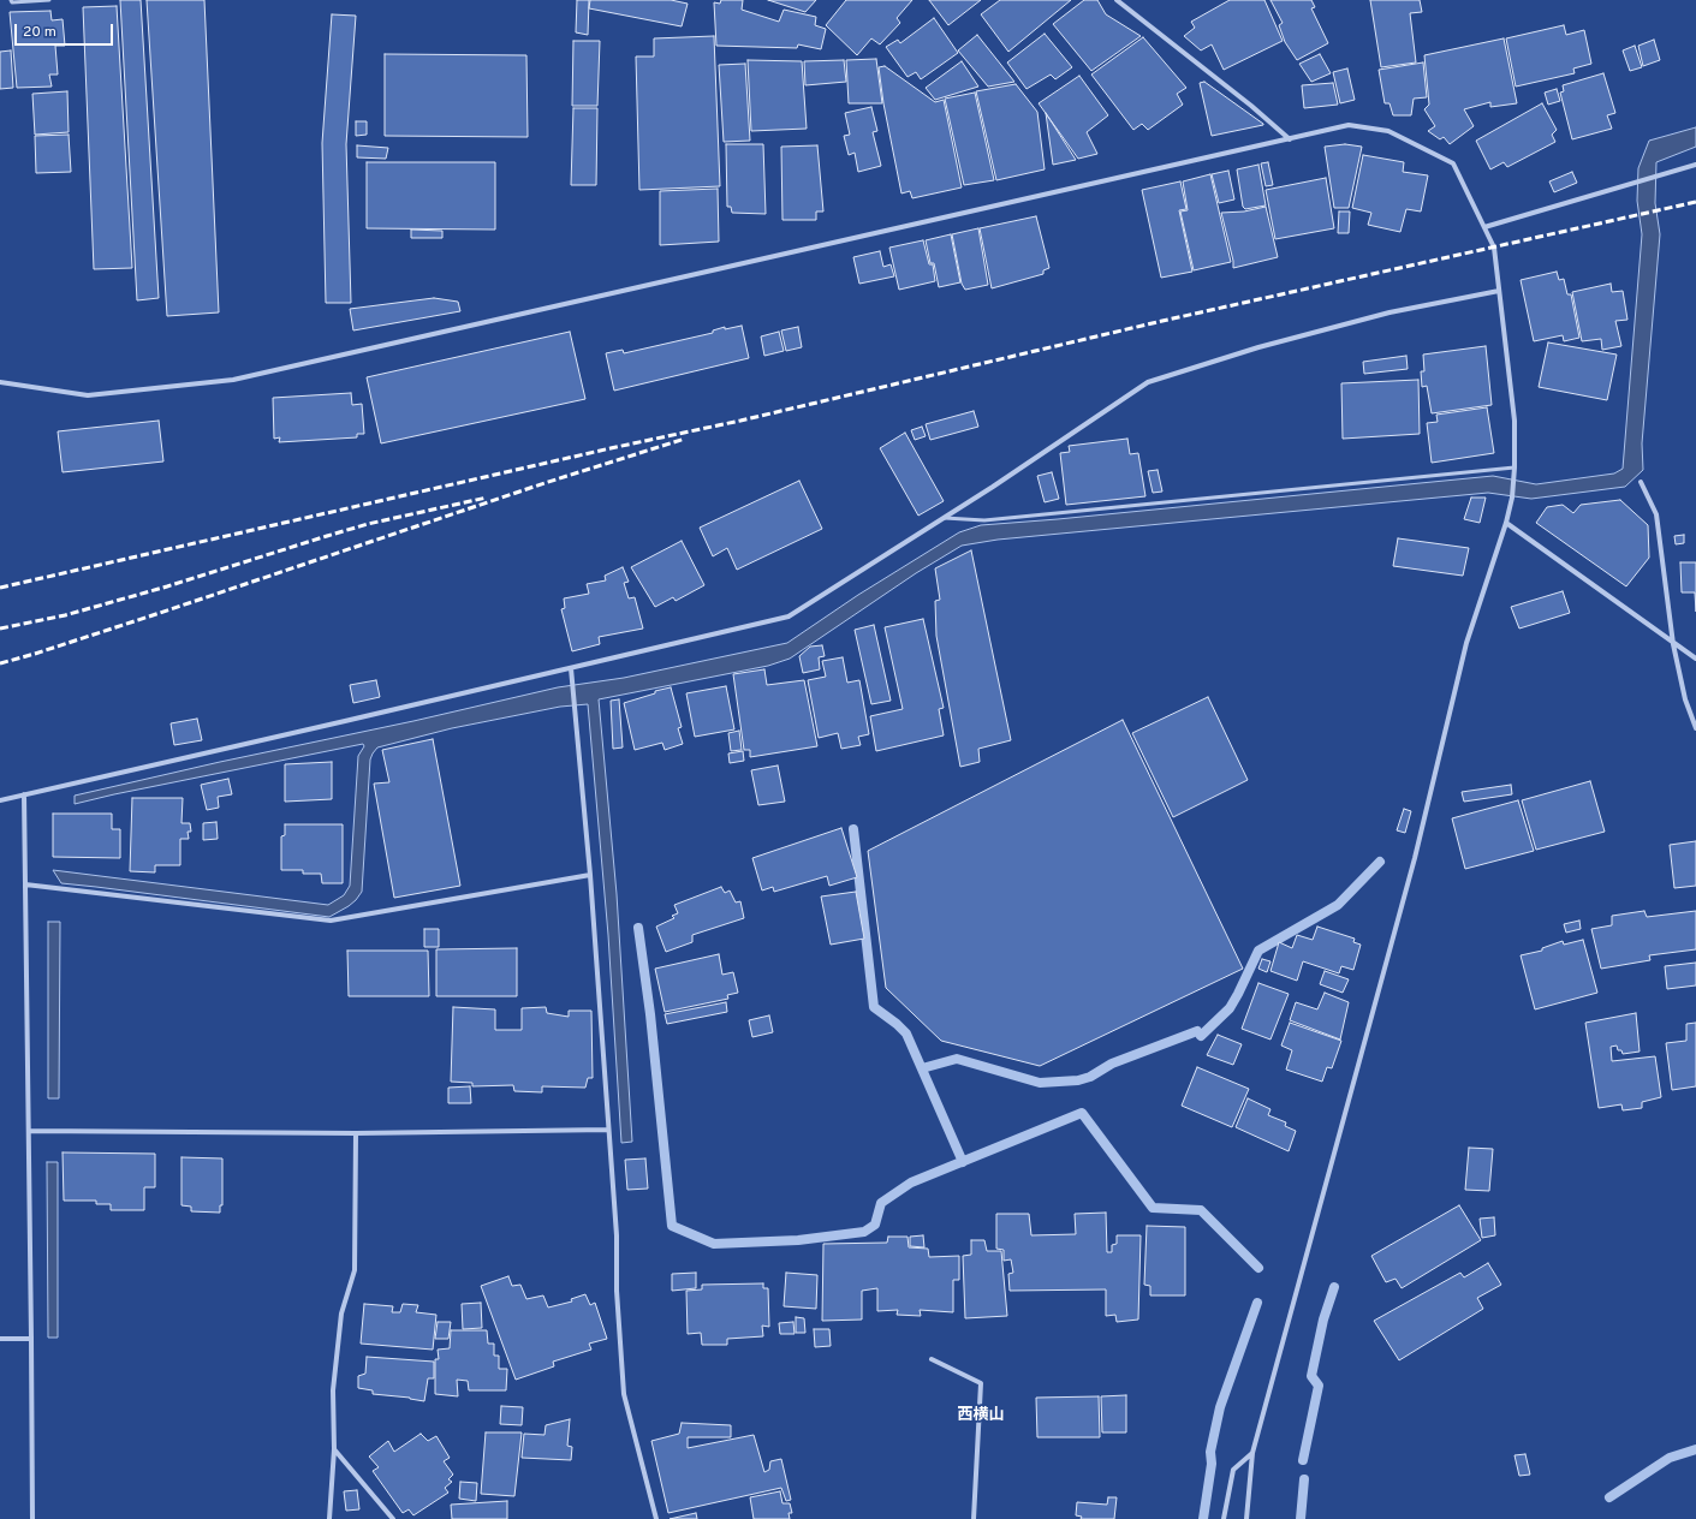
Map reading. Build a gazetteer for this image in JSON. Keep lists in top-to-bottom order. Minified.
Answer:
{"districts":["西横山"],"scale_bar":"20 m"}
